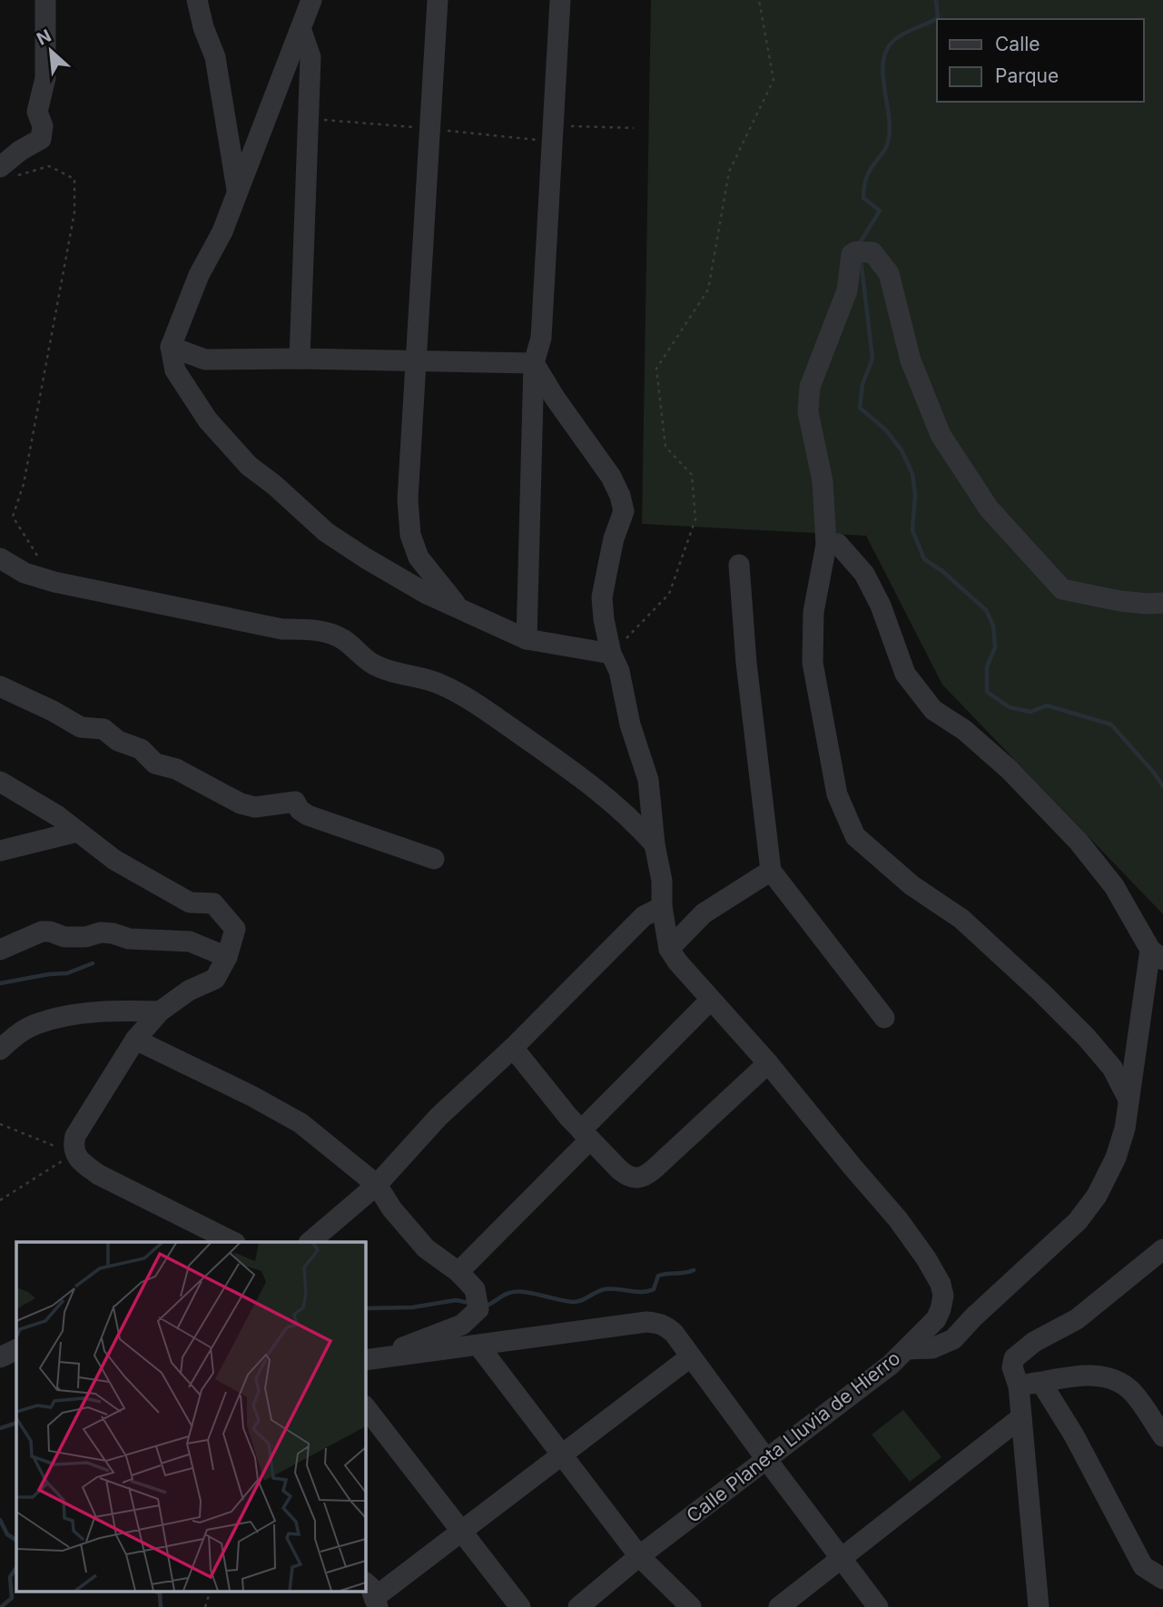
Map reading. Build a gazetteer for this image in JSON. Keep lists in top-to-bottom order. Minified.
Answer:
{"streets":{"street":["Calle Planeta Lluvia de Hierro"]},"legend":["Calle","Parque"],"north":"top left"}
